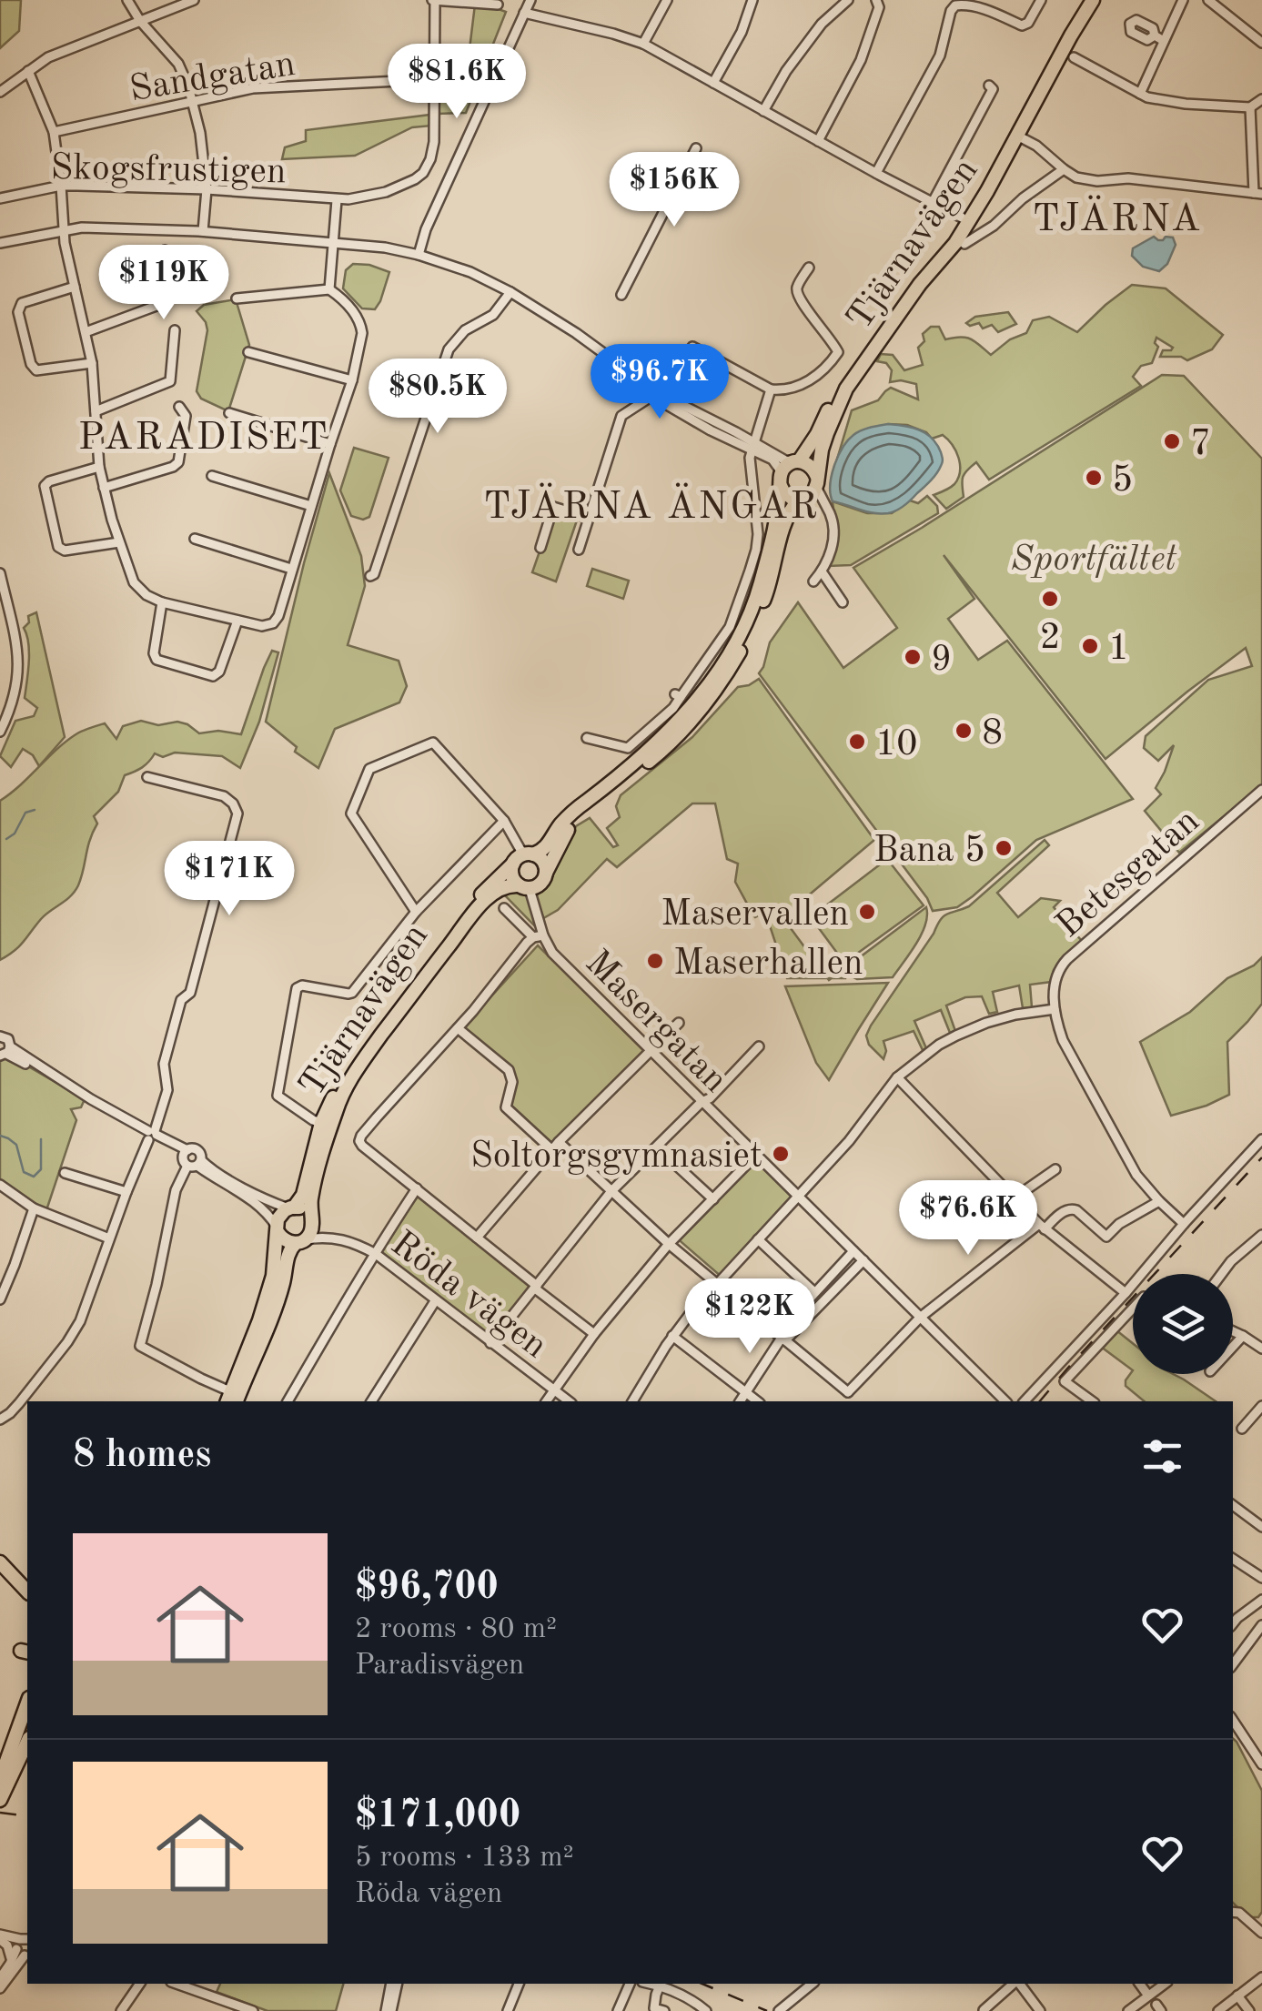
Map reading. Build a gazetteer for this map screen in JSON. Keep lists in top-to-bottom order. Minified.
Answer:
{"streets":{"highway":["Tjärnavägen"],"street":["Sandgatan","Skogsfrustigen","Betesgatan","Masergatan","Röda vägen"]},"crossings":[["Sandgatan","Skogsfrustigen"],["Tjärnavägen","Masergatan"],["Tjärnavägen","Röda vägen"]],"districts":["TJÄRNA","PARADISET","TJÄRNA ÄNGAR"],"parks":["Sportfältet"],"places":["7","5","2","1","9","8","10","Bana 5","Maservallen","Maserhallen","Soltorgsgymnasiet"],"page":{"price":["$81.6K","$156K","$119K","$96.7K","$80.5K","$171K","$76.6K","$122K"],"heading":"8 homes","list":[{"name":"$96,700","note":"2 rooms · 80 m² · Paradisvägen"},{"name":"$171,000","note":"5 rooms · 133 m² · Röda vägen"}]}}
